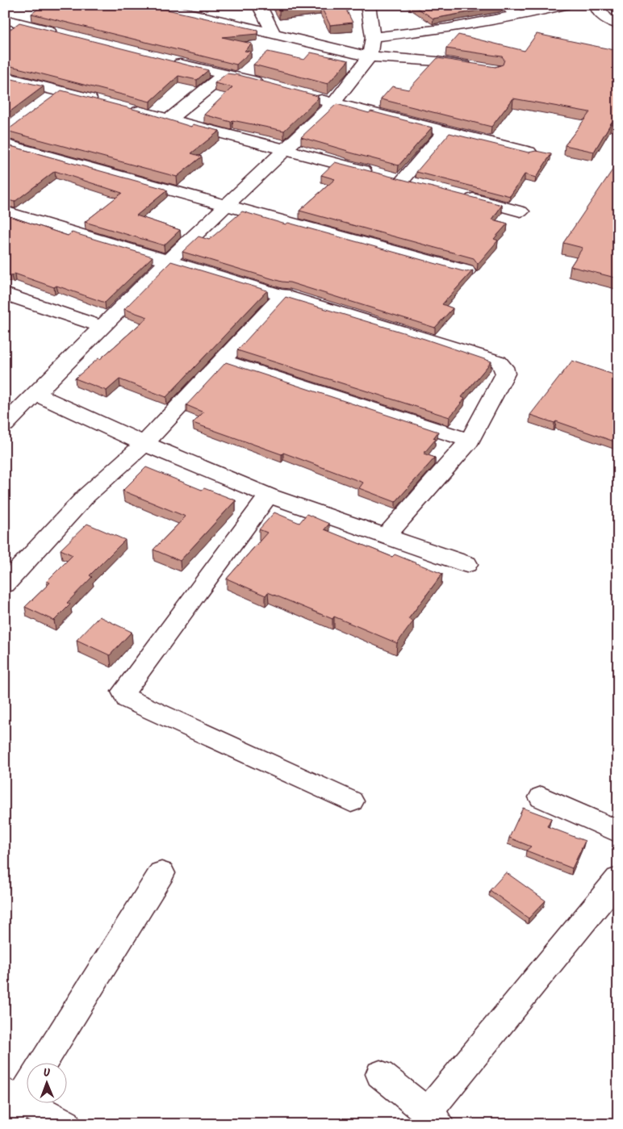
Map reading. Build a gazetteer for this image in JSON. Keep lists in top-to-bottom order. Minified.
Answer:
{"north":"top"}
